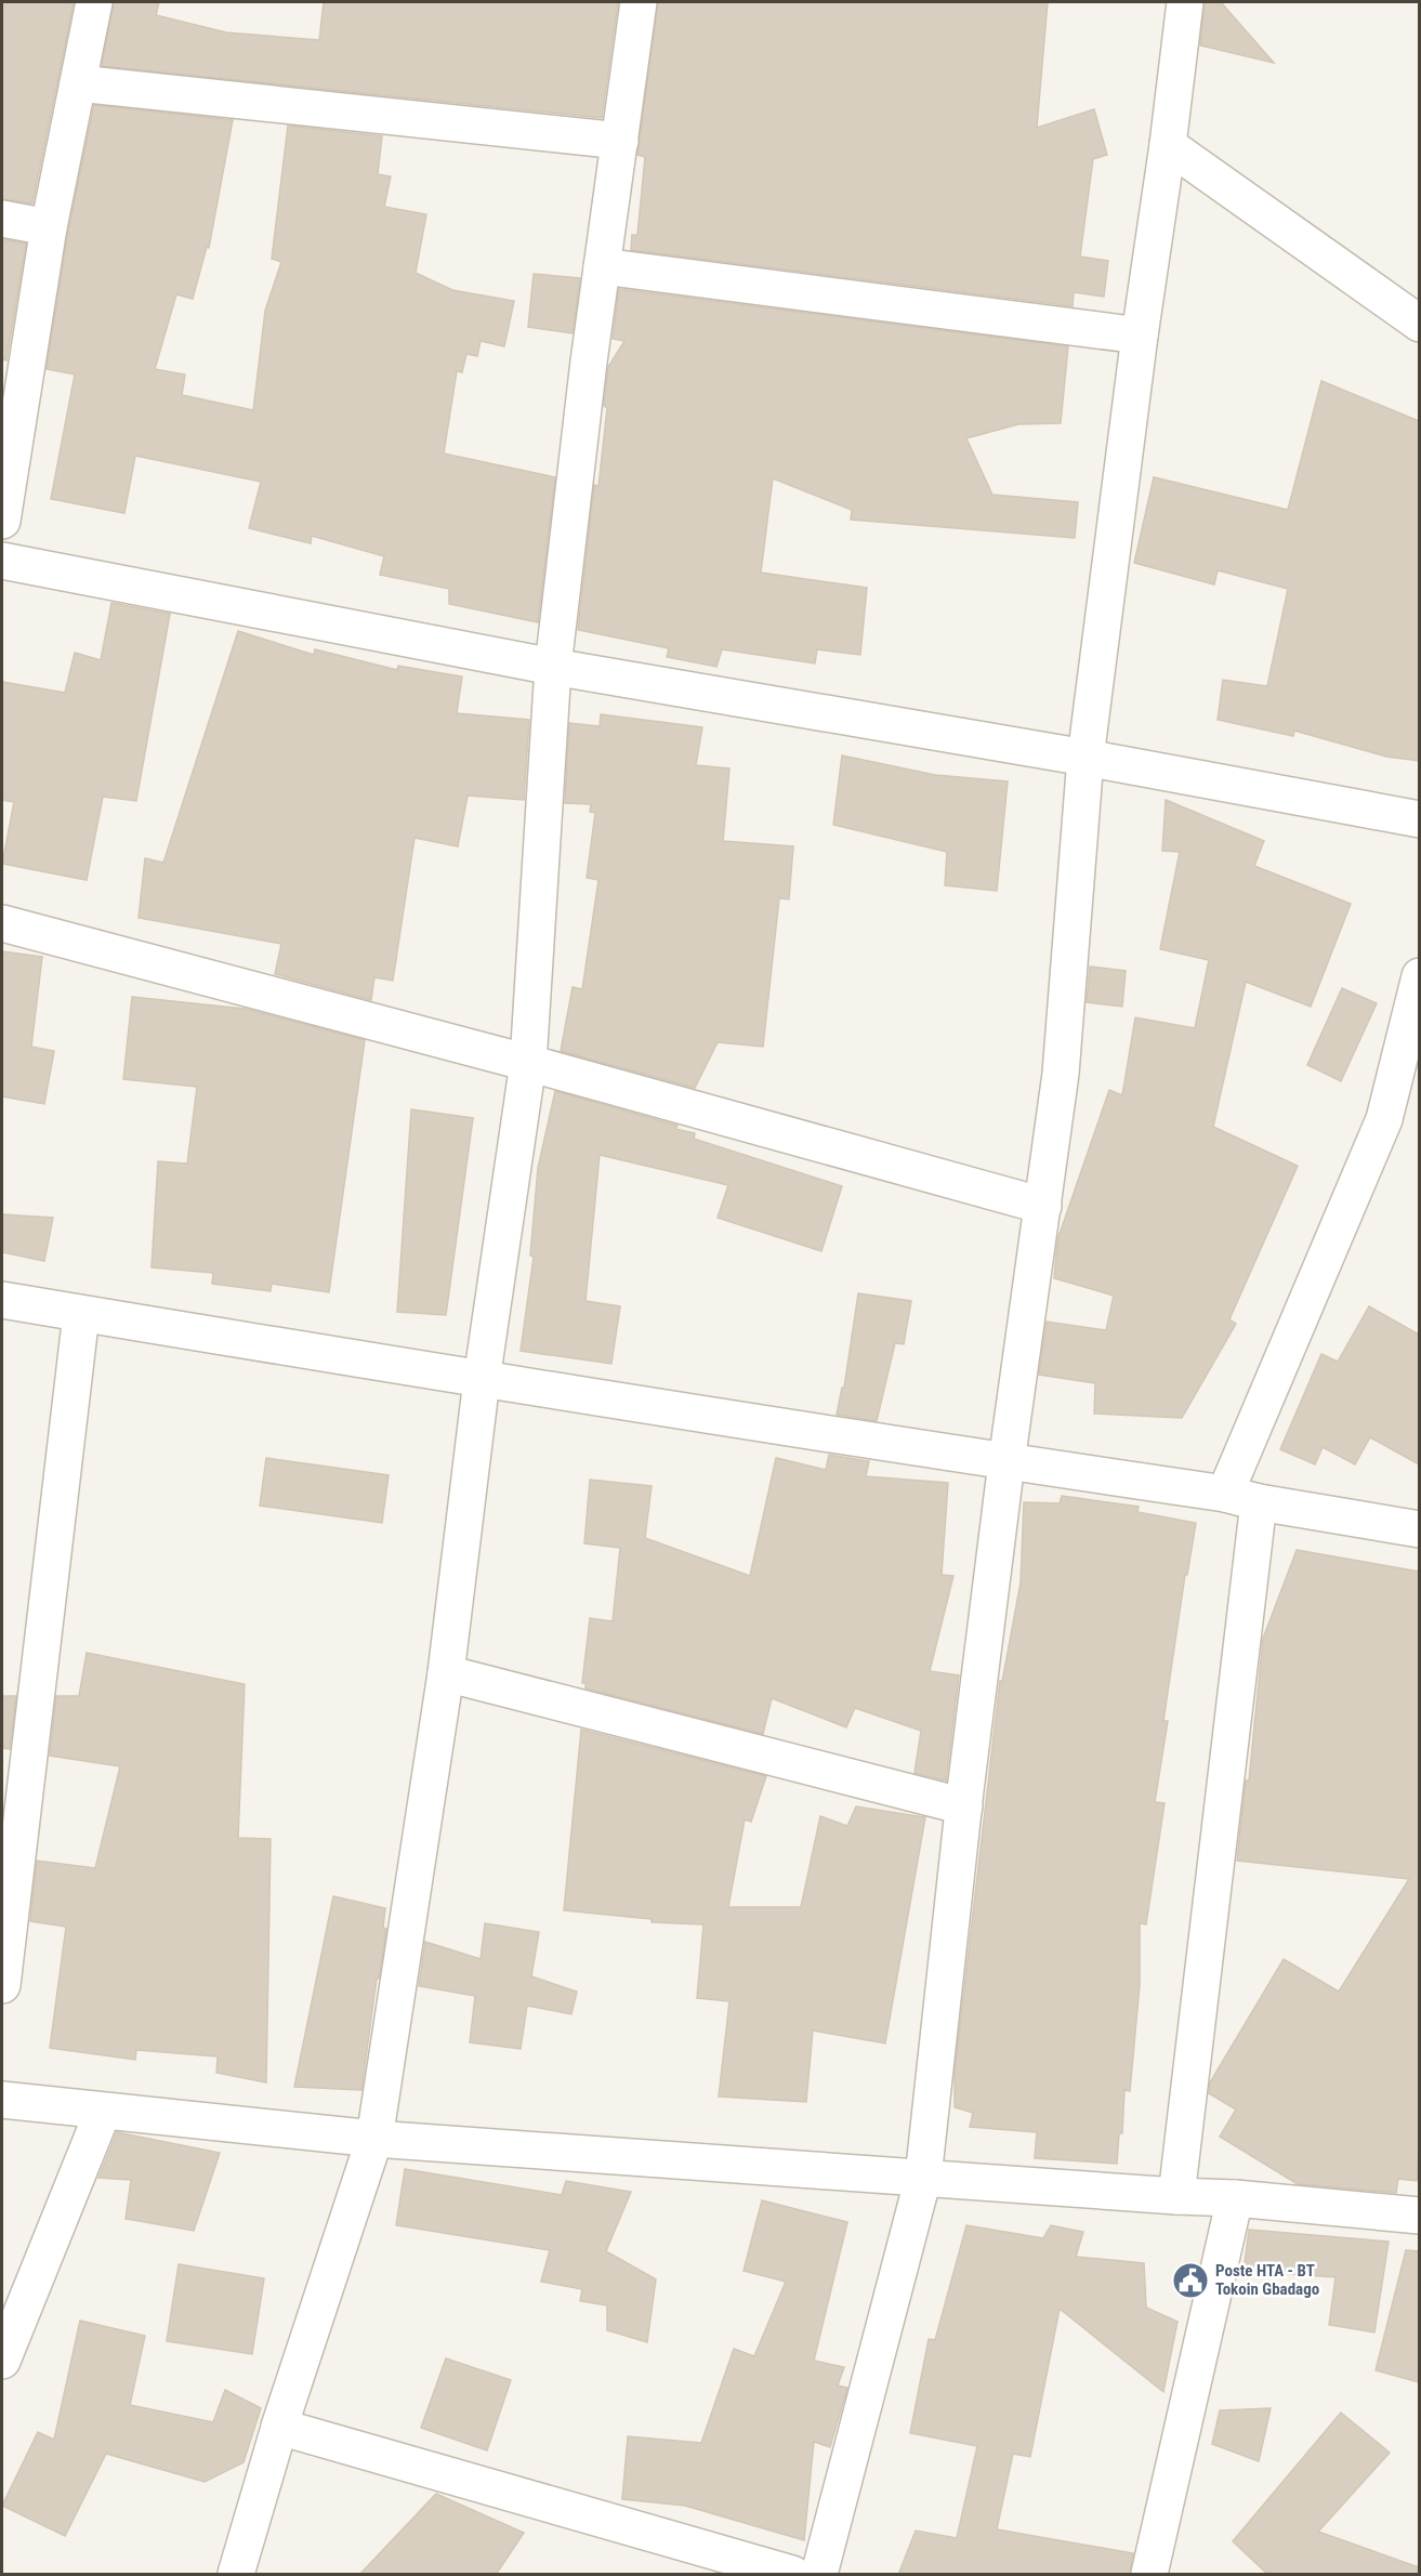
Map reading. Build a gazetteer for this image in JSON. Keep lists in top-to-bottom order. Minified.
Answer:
{"places":{"public building":["Poste HTA - BT Tokoin Gbadago"]}}
